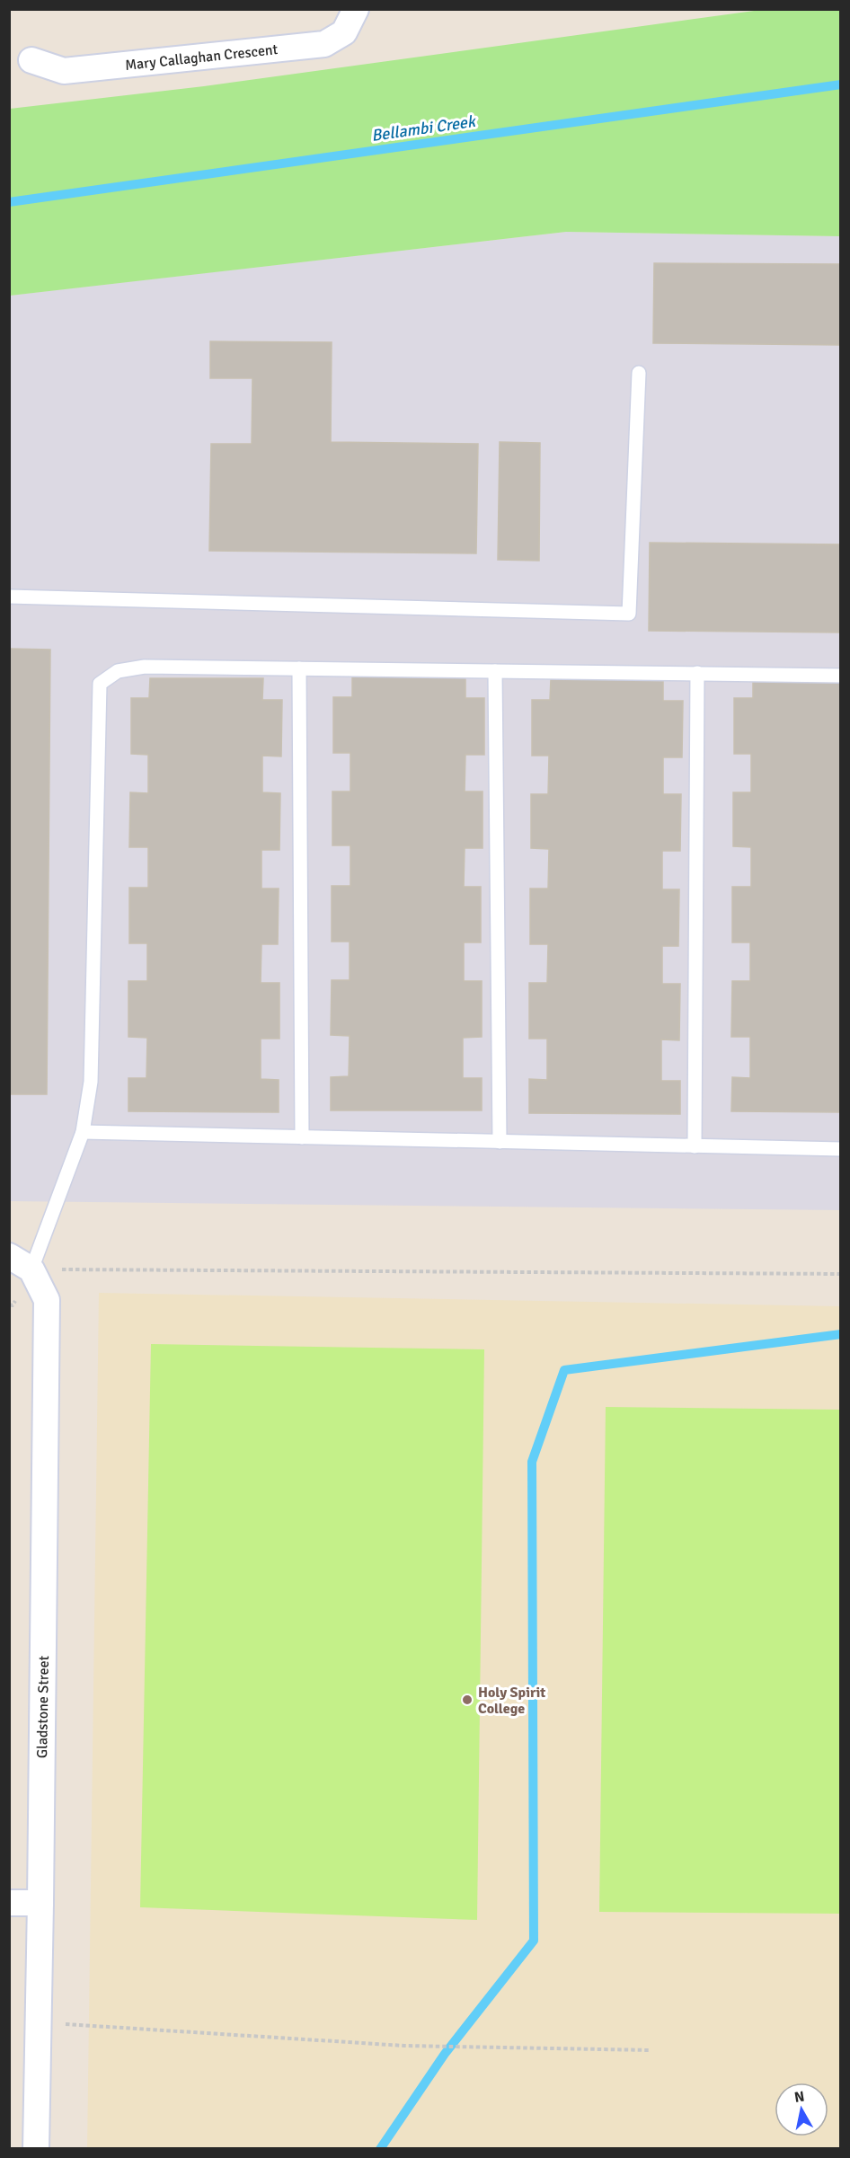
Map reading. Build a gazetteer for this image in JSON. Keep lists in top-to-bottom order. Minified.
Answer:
{"streets":{"street":["Mary Callaghan Crescent","Gladstone Street"]},"water":["Bellambi Creek"],"places":["Holy Spirit College"],"north":"top"}
